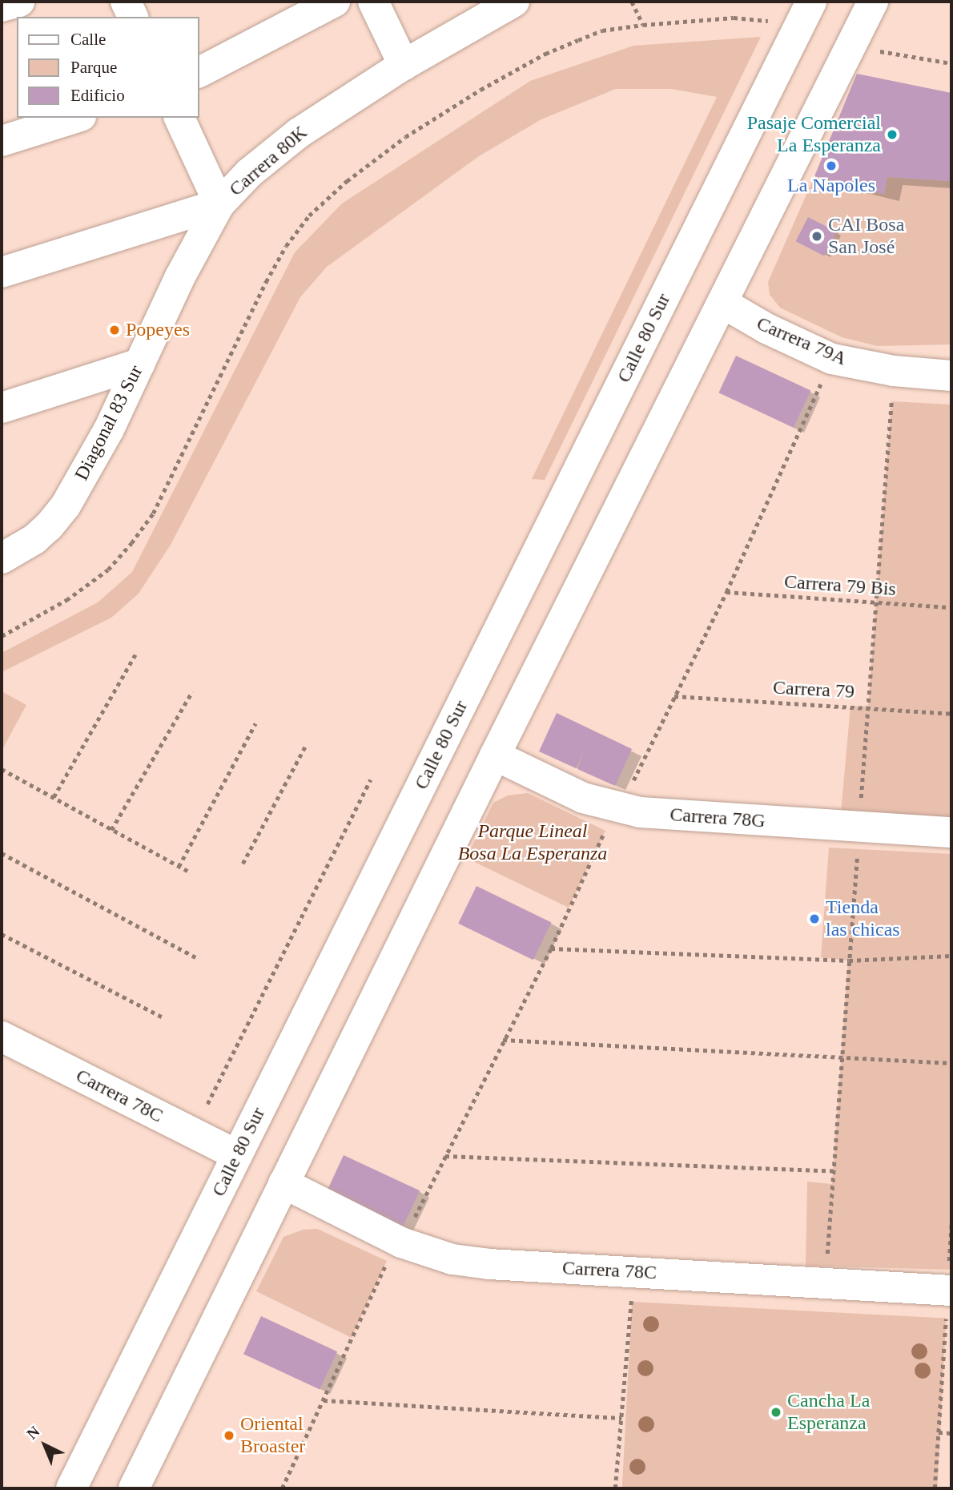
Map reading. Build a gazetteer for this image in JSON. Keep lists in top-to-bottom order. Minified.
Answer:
{"streets":{"street":["Carrera 80K","Calle 80 Sur","Carrera 79A","Diagonal 83 Sur","Carrera 78G","Carrera 78C"],"path":["Carrera 79 Bis","Carrera 79"]},"crossings":[["Carrera 80K","Diagonal 83 Sur"],["Calle 80 Sur","Carrera 78C"]],"parks":["Parque Lineal Bosa La Esperanza"],"places":["Pasaje Comercial La Esperanza","La Napoles","CAI Bosa San José","Popeyes","Tienda las chicas","Cancha La Esperanza","Oriental Broaster"],"legend":["Calle","Parque","Edificio"],"north":"top left"}
